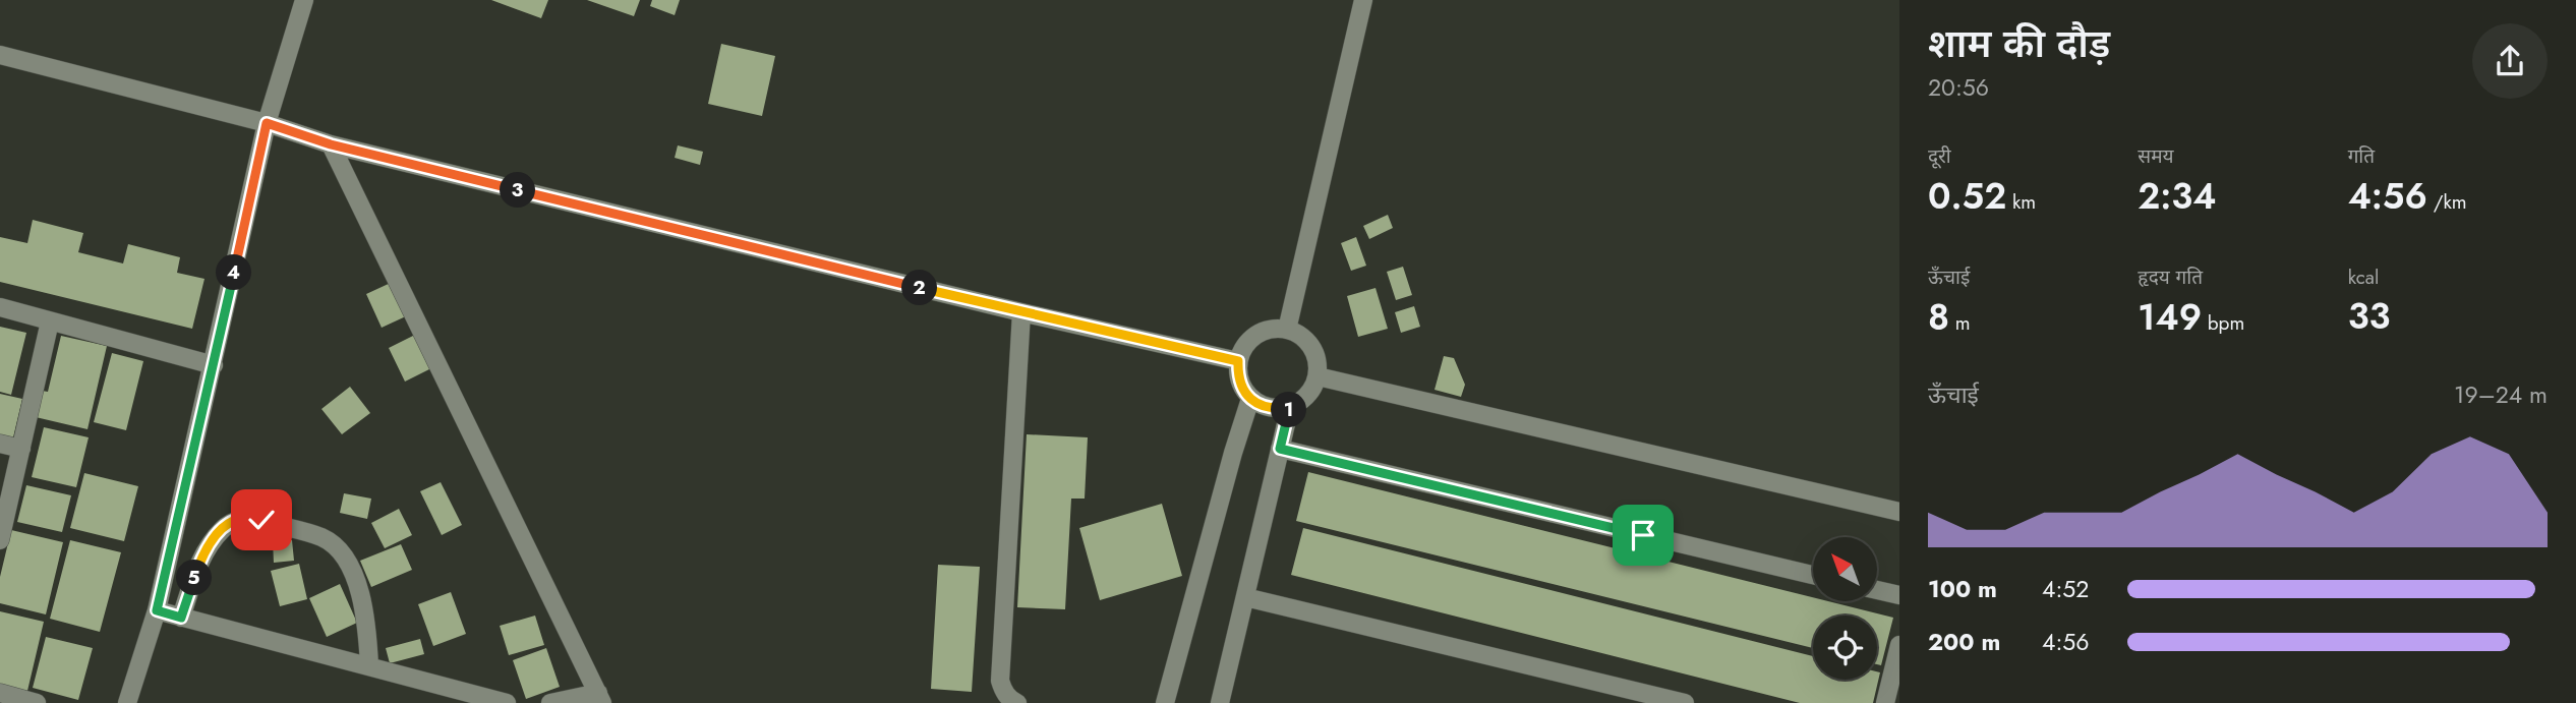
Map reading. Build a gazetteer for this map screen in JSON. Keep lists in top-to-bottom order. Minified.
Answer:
{"north":"top left","page":{"heading":["शाम की दौड़","20:56"],"stats":[["दूरी","0.52 km"],["समय","2:34"],["गति","4:56 /km"],["ऊँचाई","8 m"],["हृदय गति","149 bpm"],["kcal","33"]],"pins":["3","4","2","1","5"],"chart":["ऊँचाई","19–24 m"],"list":[{"name":"100 m","note":"4:52"},{"name":"200 m","note":"4:56"}]}}
